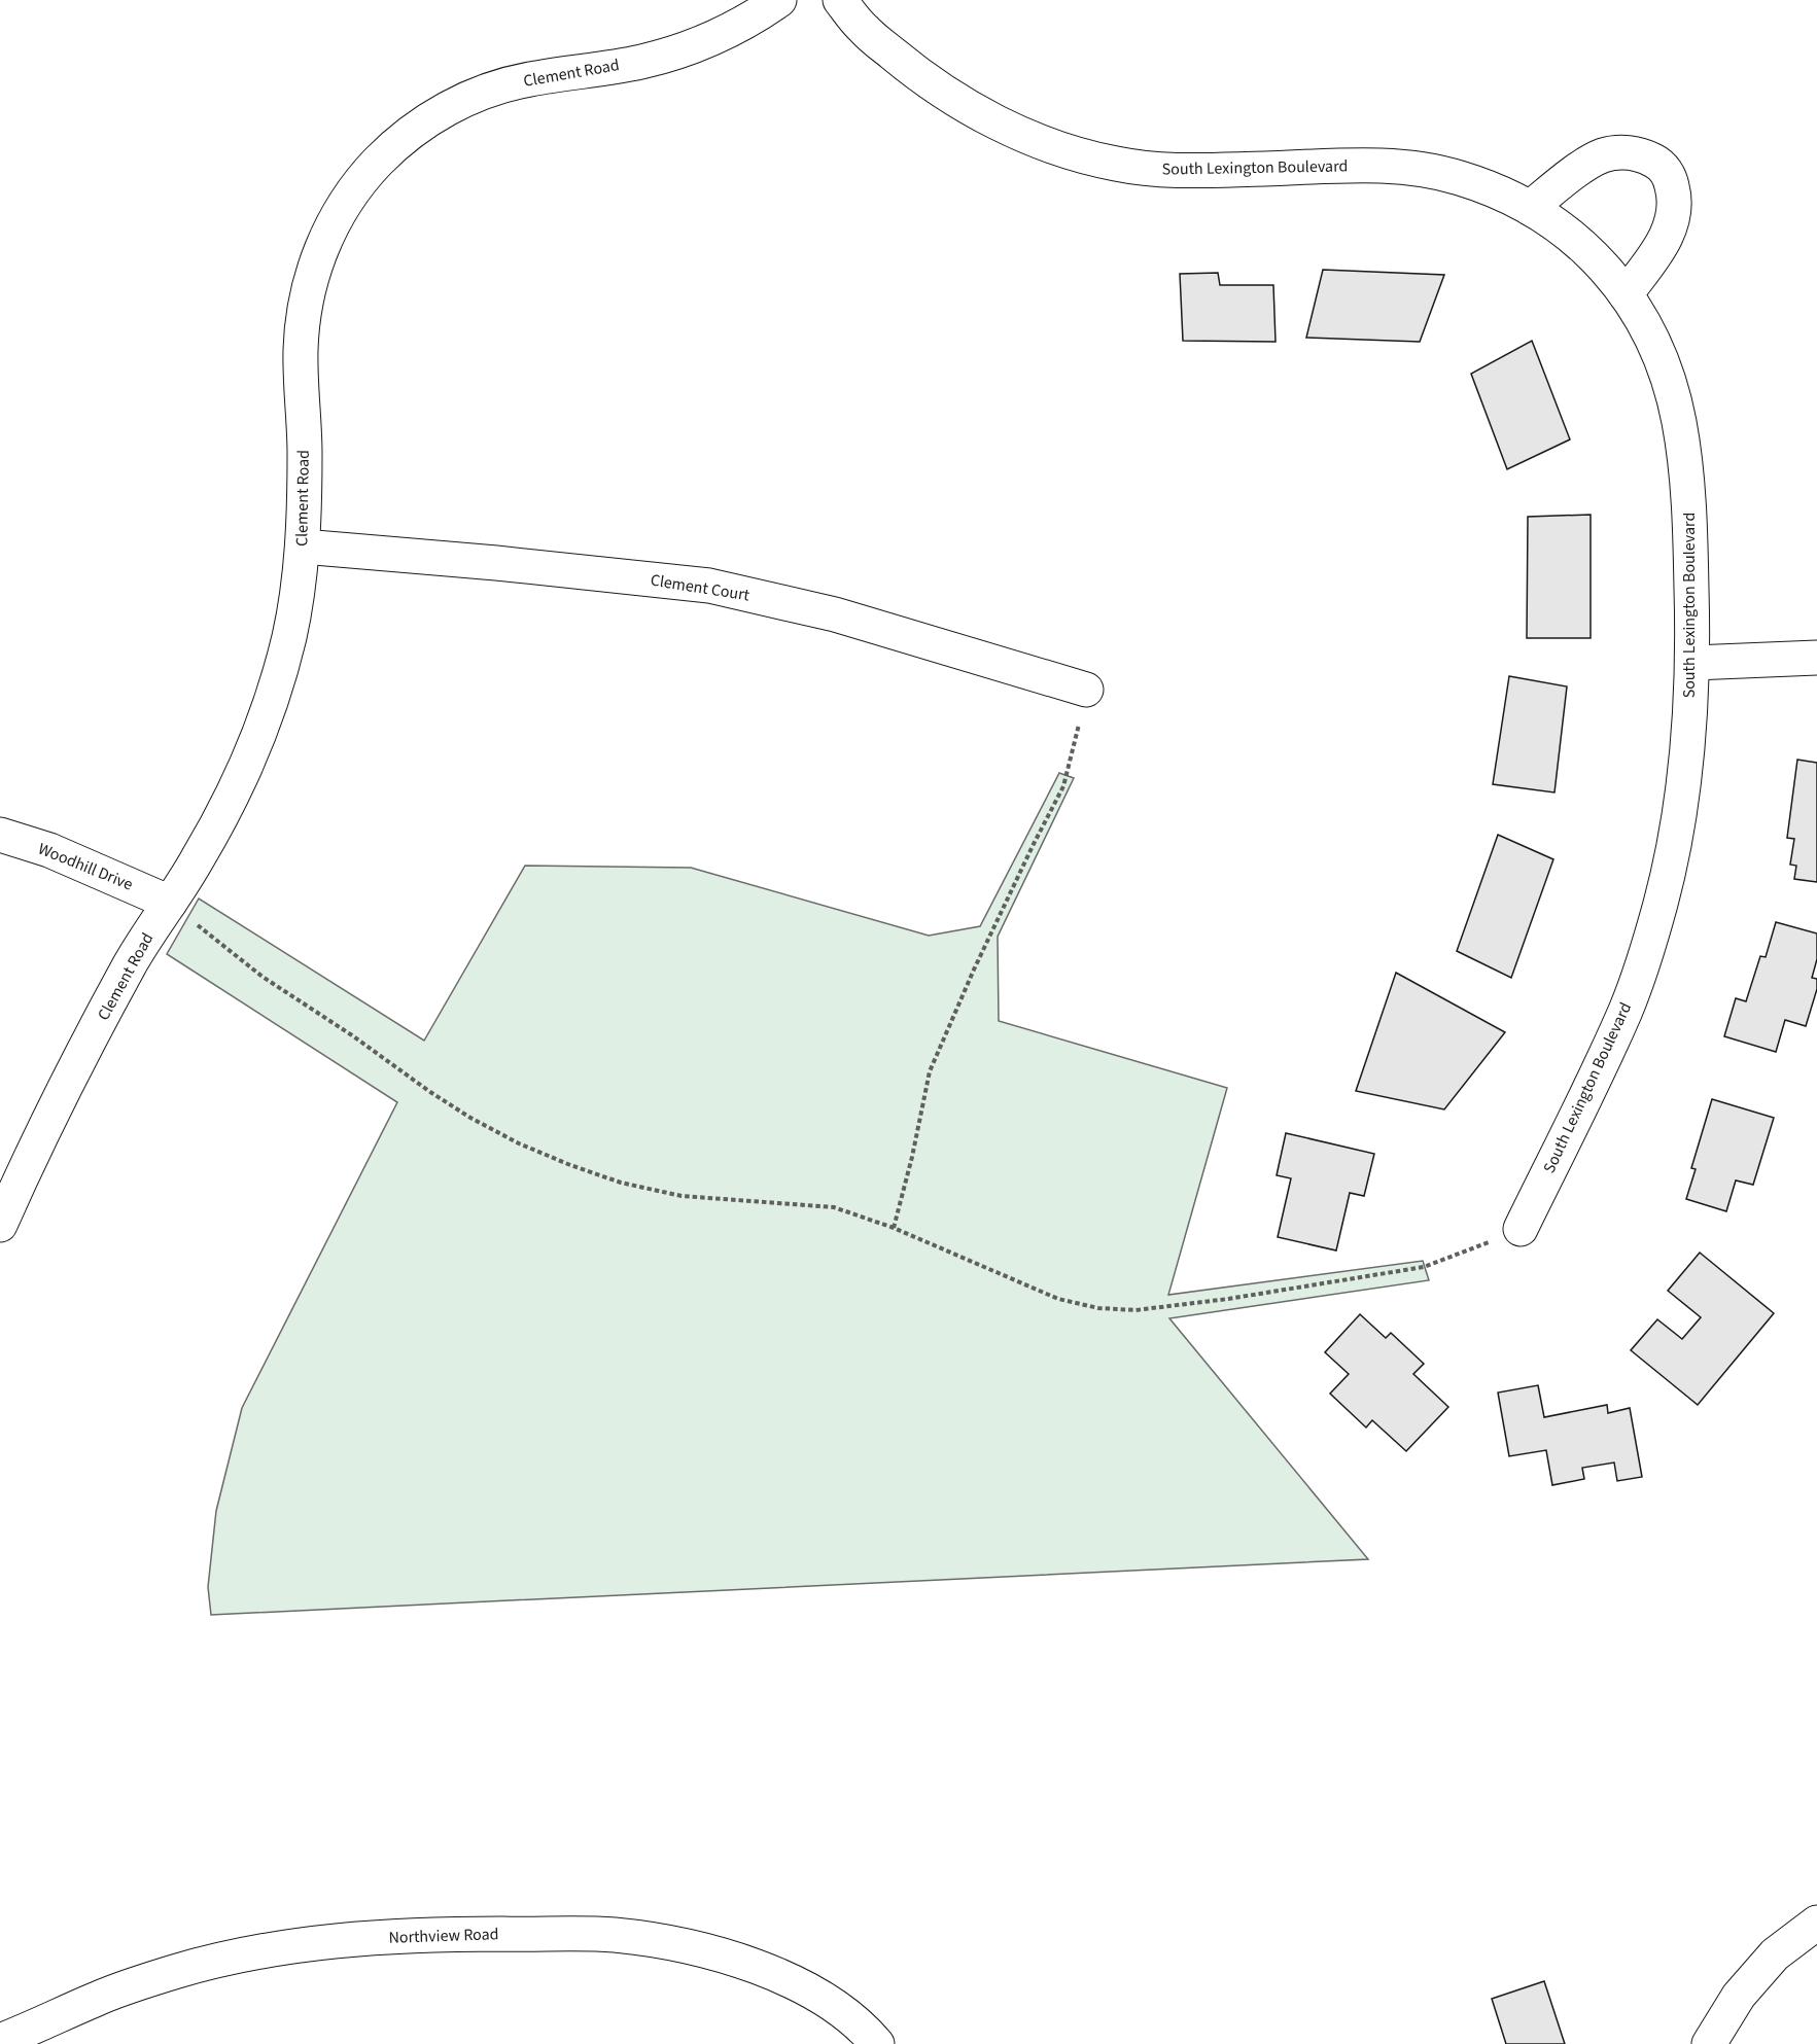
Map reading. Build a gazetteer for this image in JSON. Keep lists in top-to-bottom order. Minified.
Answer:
{"streets":{"street":["Clement Road","South Lexington Boulevard","Clement Court","Woodhill Drive","Northview Road"]},"crossings":[["Clement Road","Clement Court"],["Clement Road","Woodhill Drive"]]}
